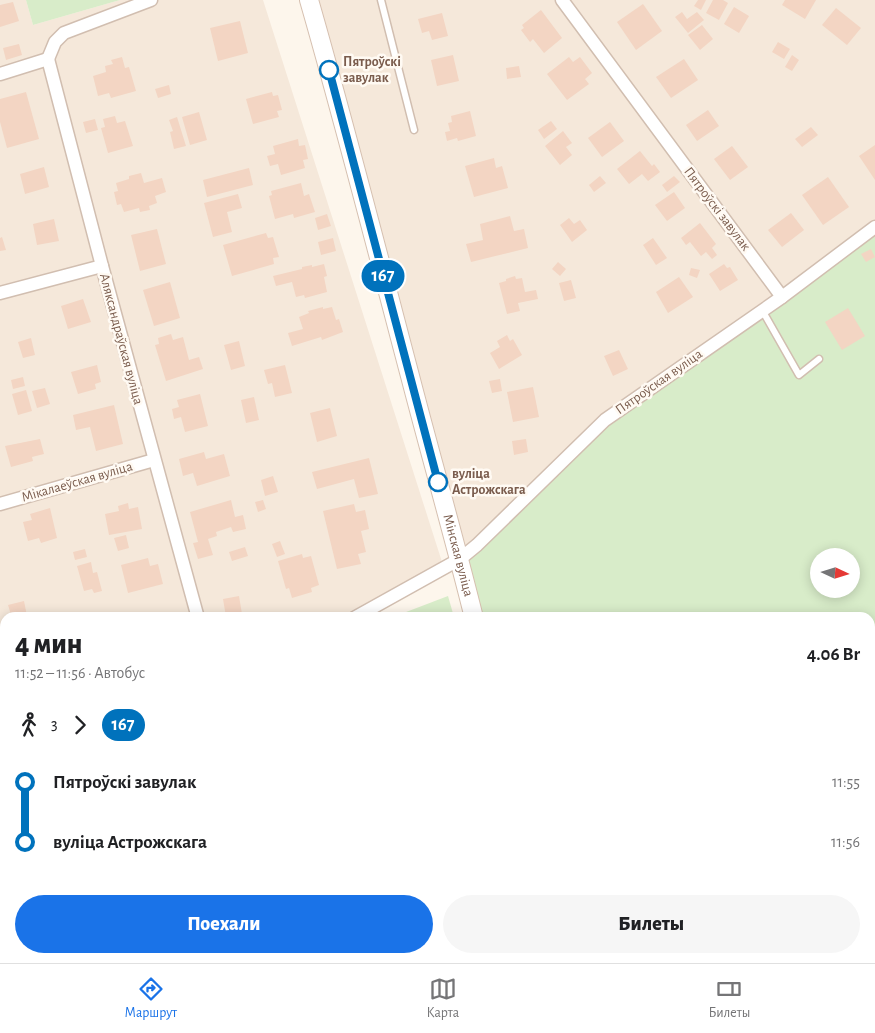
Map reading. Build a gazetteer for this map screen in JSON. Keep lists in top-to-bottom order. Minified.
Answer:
{"streets":{"main road":["Мінская вуліца"],"street":["Пятроўскі завулак","Аляксандраўская вуліца","Пятроўская вуліца","Мікалаеўская вуліца"]},"crossings":[["Пятроўскі завулак","Пятроўская вуліца"],["Аляксандраўская вуліца","Мікалаеўская вуліца"],["Пятроўская вуліца","Мінская вуліца"]],"places":["Пятроўскі завулак","вуліца Астрожскага"],"lines":["bus line 167"],"north":"right","page":{"on_map":"167","heading":["4 мин","11:52 – 11:56 · Автобус","4.06 Br"],"legs":["3","167"],"list":[{"name":"Пятроўскі завулак","value":"11:55"},{"name":"вуліца Астрожскага","value":"11:56"}],"buttons":["Поехали","Билеты"],"tabs":["Маршрут","Карта","Билеты"]}}
